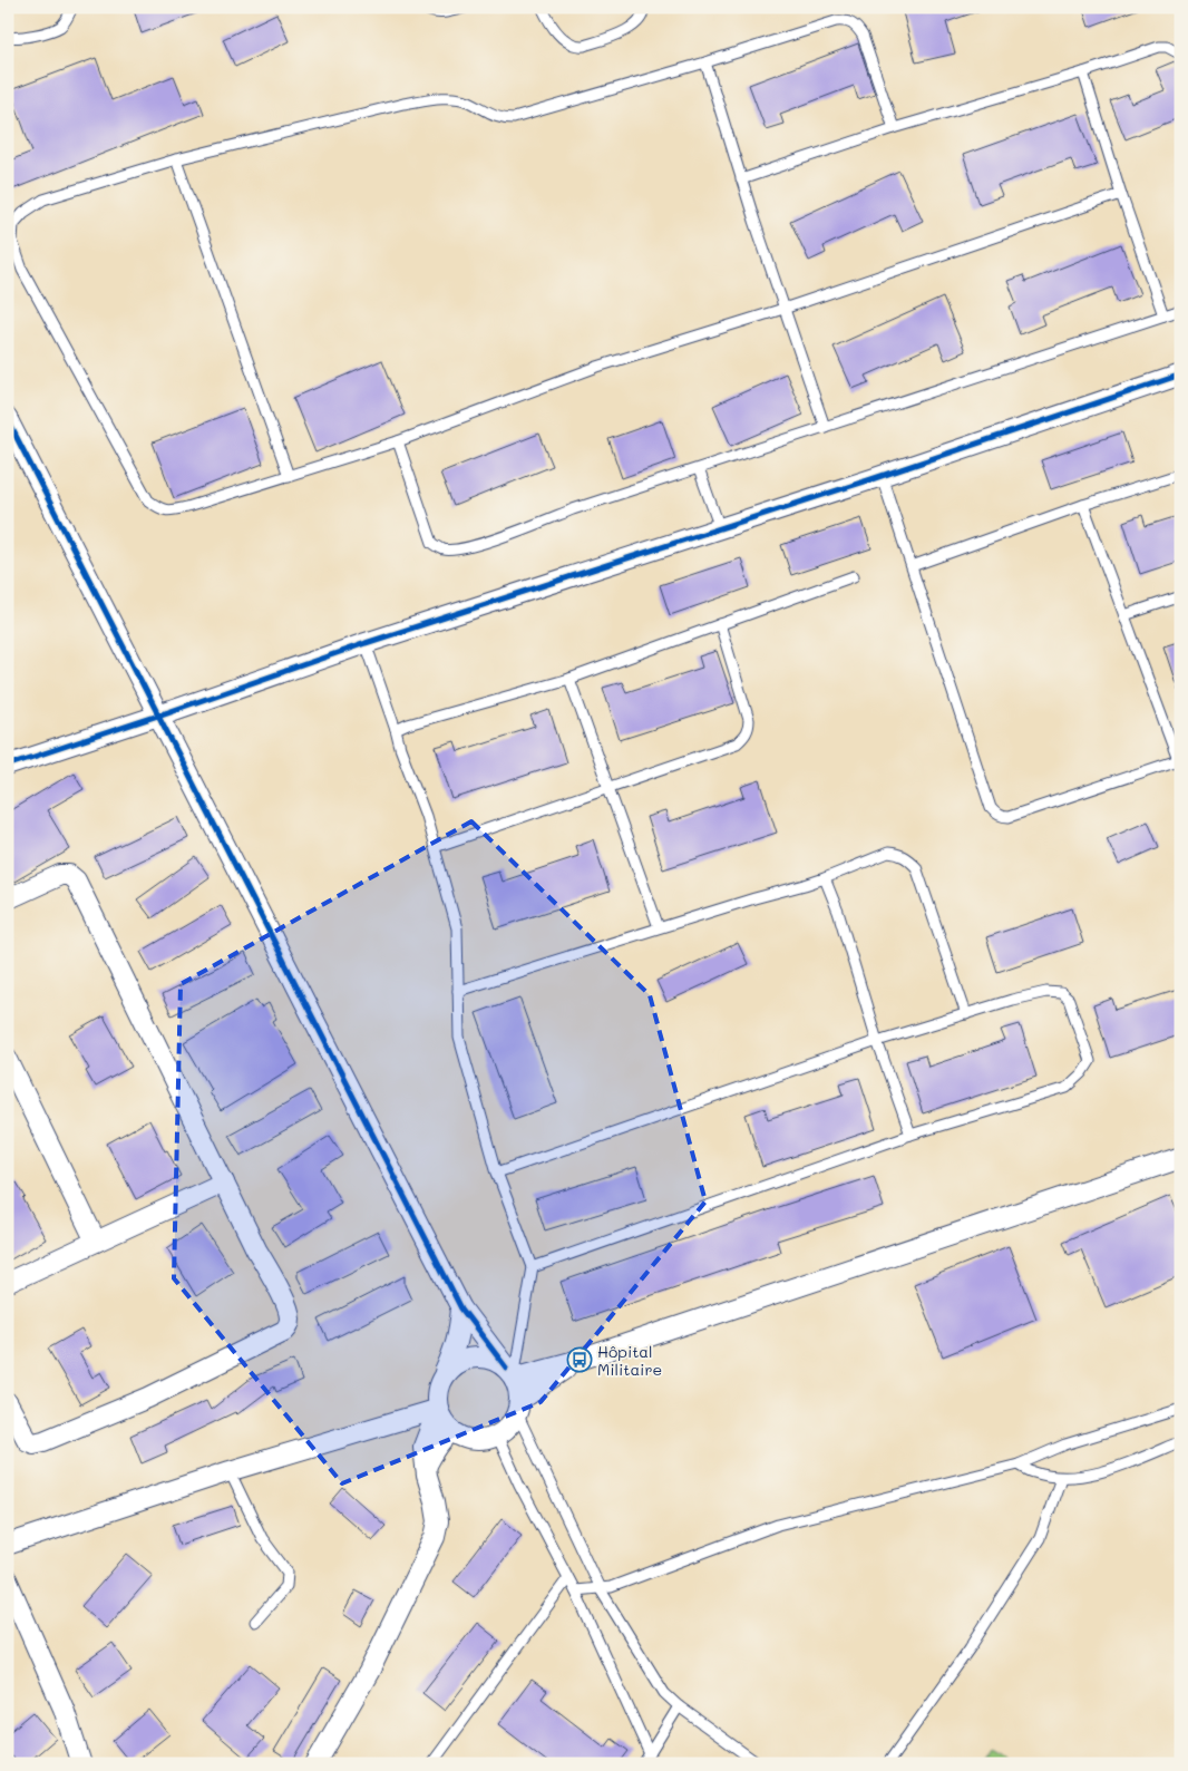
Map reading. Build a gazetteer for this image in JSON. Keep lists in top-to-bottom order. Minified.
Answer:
{"places":{"bus stop":["Hôpital Militaire"]}}
